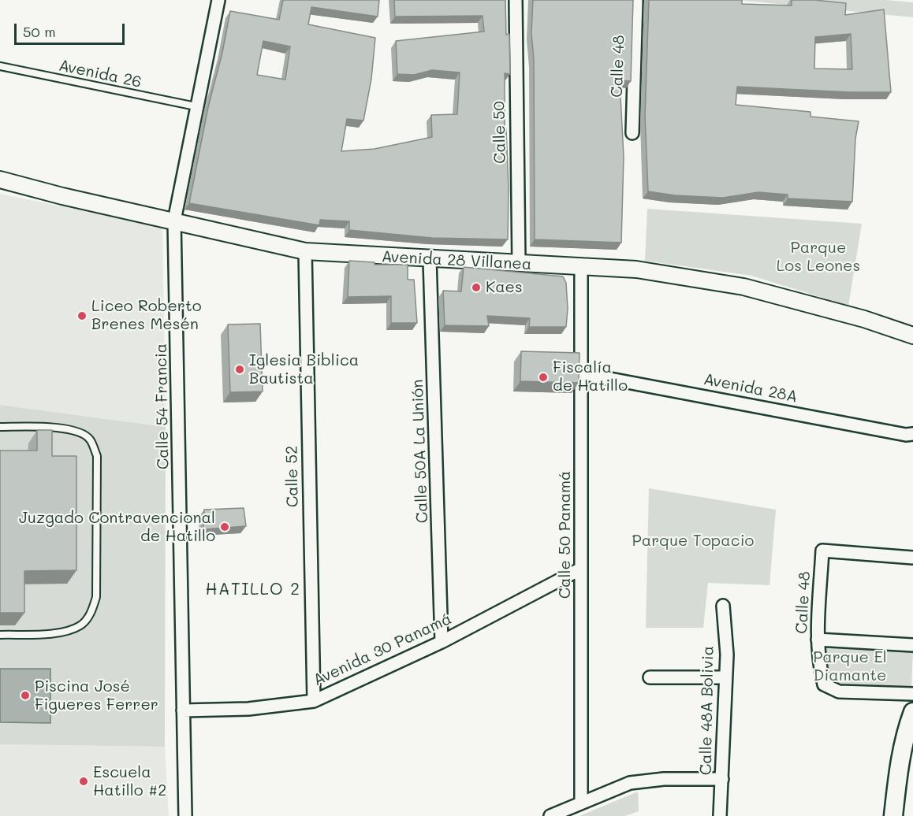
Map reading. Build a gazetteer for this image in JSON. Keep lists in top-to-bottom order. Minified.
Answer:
{"streets":{"street":["Calle 48","Calle 50","Avenida 28 Villanea","Avenida 28A","Calle 54 Francia","Calle 50A La Unión","Calle 52","Calle 50 Panamá","Avenida 30 Panamá","Calle 48A Bolivia"],"lane":["Avenida 26"]},"crossings":[["Avenida 26","Calle 54 Francia"],["Calle 50","Avenida 28 Villanea"],["Avenida 28 Villanea","Calle 54 Francia"],["Avenida 28 Villanea","Calle 50A La Unión"],["Avenida 28 Villanea","Calle 52"],["Avenida 28 Villanea","Calle 50 Panamá"],["Avenida 28A","Calle 50 Panamá"],["Calle 54 Francia","Avenida 30 Panamá"],["Calle 50A La Unión","Avenida 30 Panamá"],["Calle 52","Avenida 30 Panamá"],["Calle 50 Panamá","Avenida 30 Panamá"]],"districts":["HATILLO 2"],"parks":["Parque Los Leones","Parque Topacio","Parque El Diamante"],"places":["Kaes","Liceo Roberto Brenes Mesén","Iglesia Biblica Bautista","Fiscalía de Hatillo","Juzgado Contravencional de Hatillo","Piscina José Figueres Ferrer","Escuela Hatillo #2"],"scale_bar":"50 m"}
